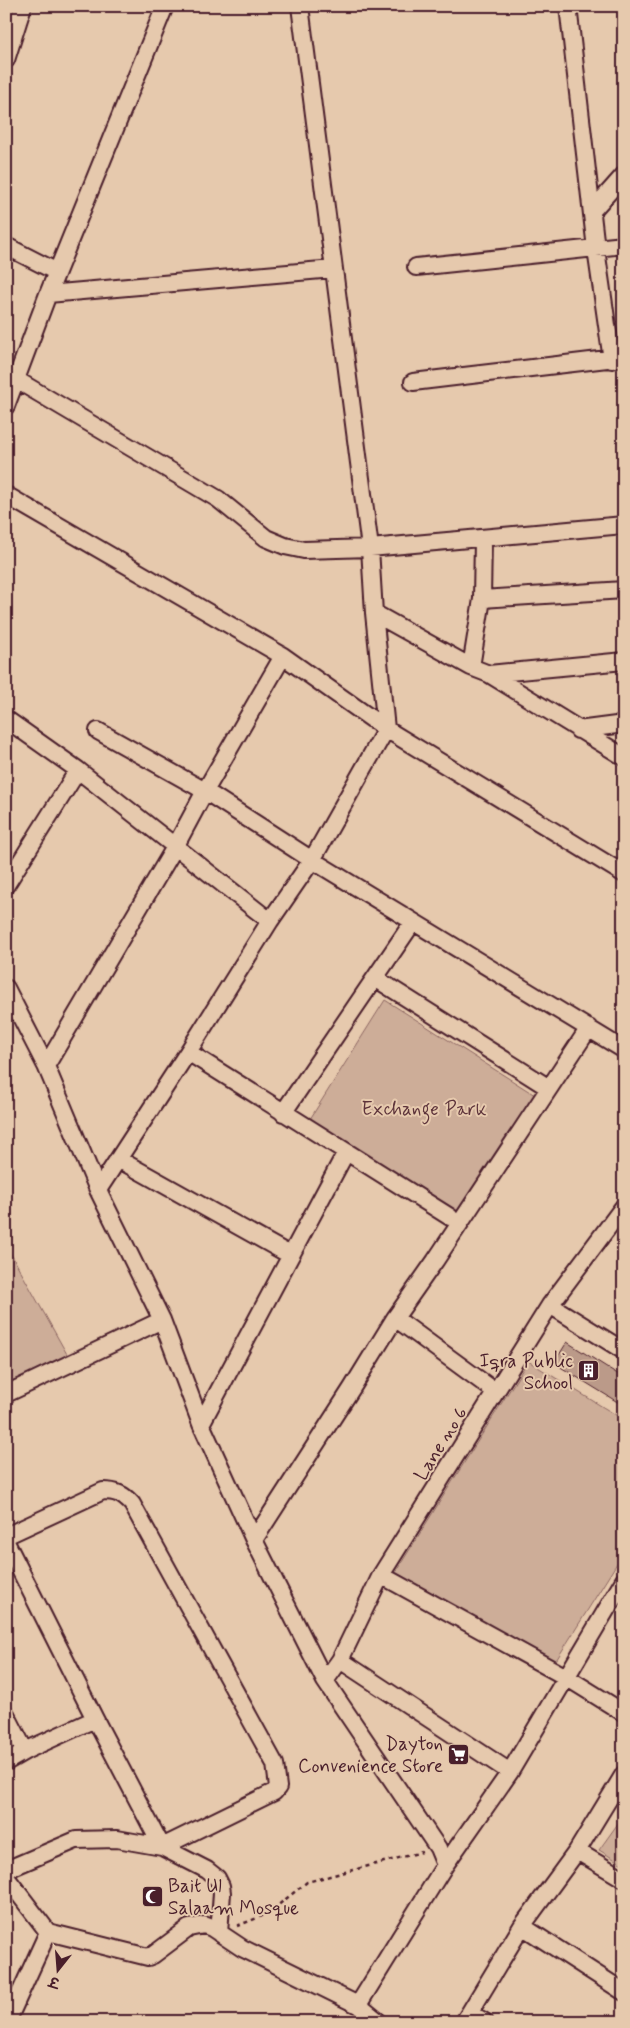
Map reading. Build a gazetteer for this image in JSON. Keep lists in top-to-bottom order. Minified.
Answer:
{"streets":{"street":["Lane no 6"]},"parks":["Exchange Park"],"places":{"building":["Iqra Public School"],"supermarket":["Dayton Convenience Store"],"mosque":["Bait Ul Salaam Mosque"]},"north":"bottom"}
